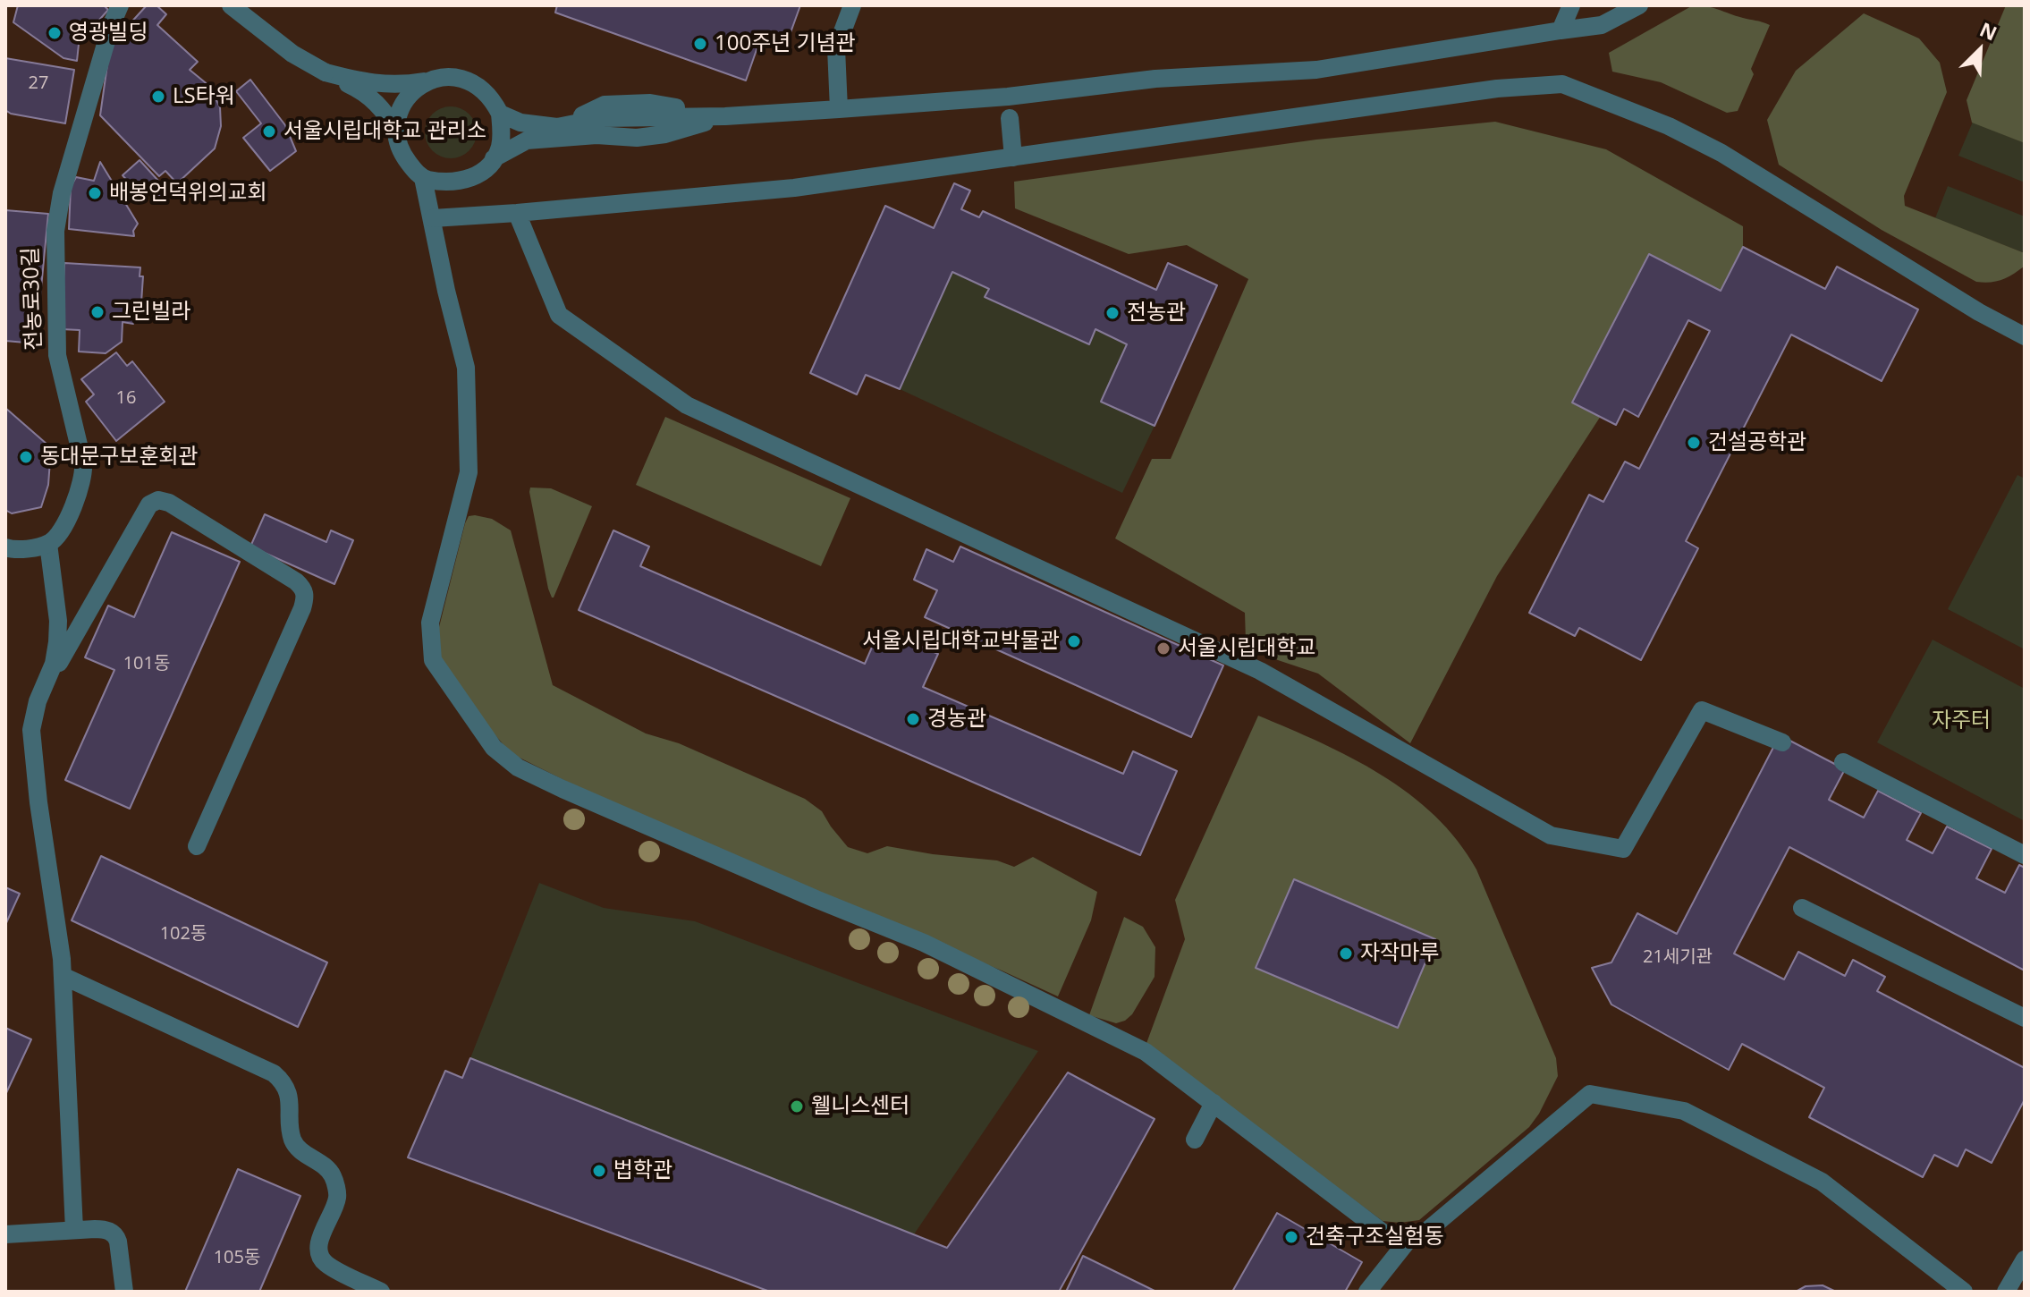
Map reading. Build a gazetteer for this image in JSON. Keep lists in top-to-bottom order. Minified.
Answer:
{"streets":{"street":["전농로30길"]},"parks":["자주터"],"places":["영광빌딩","100주년 기념관","LS타워","서울시립대학교 관리소","배봉언덕위의교회","그린빌라","전농관","건설공학관","동대문구보훈회관","서울시립대학교박물관","서울시립대학교","경농관","자작마루","웰니스센터","법학관","건축구조실험동"],"house_numbers":["27","16","101동","102동","21세기관","105동"],"north":"top right"}
